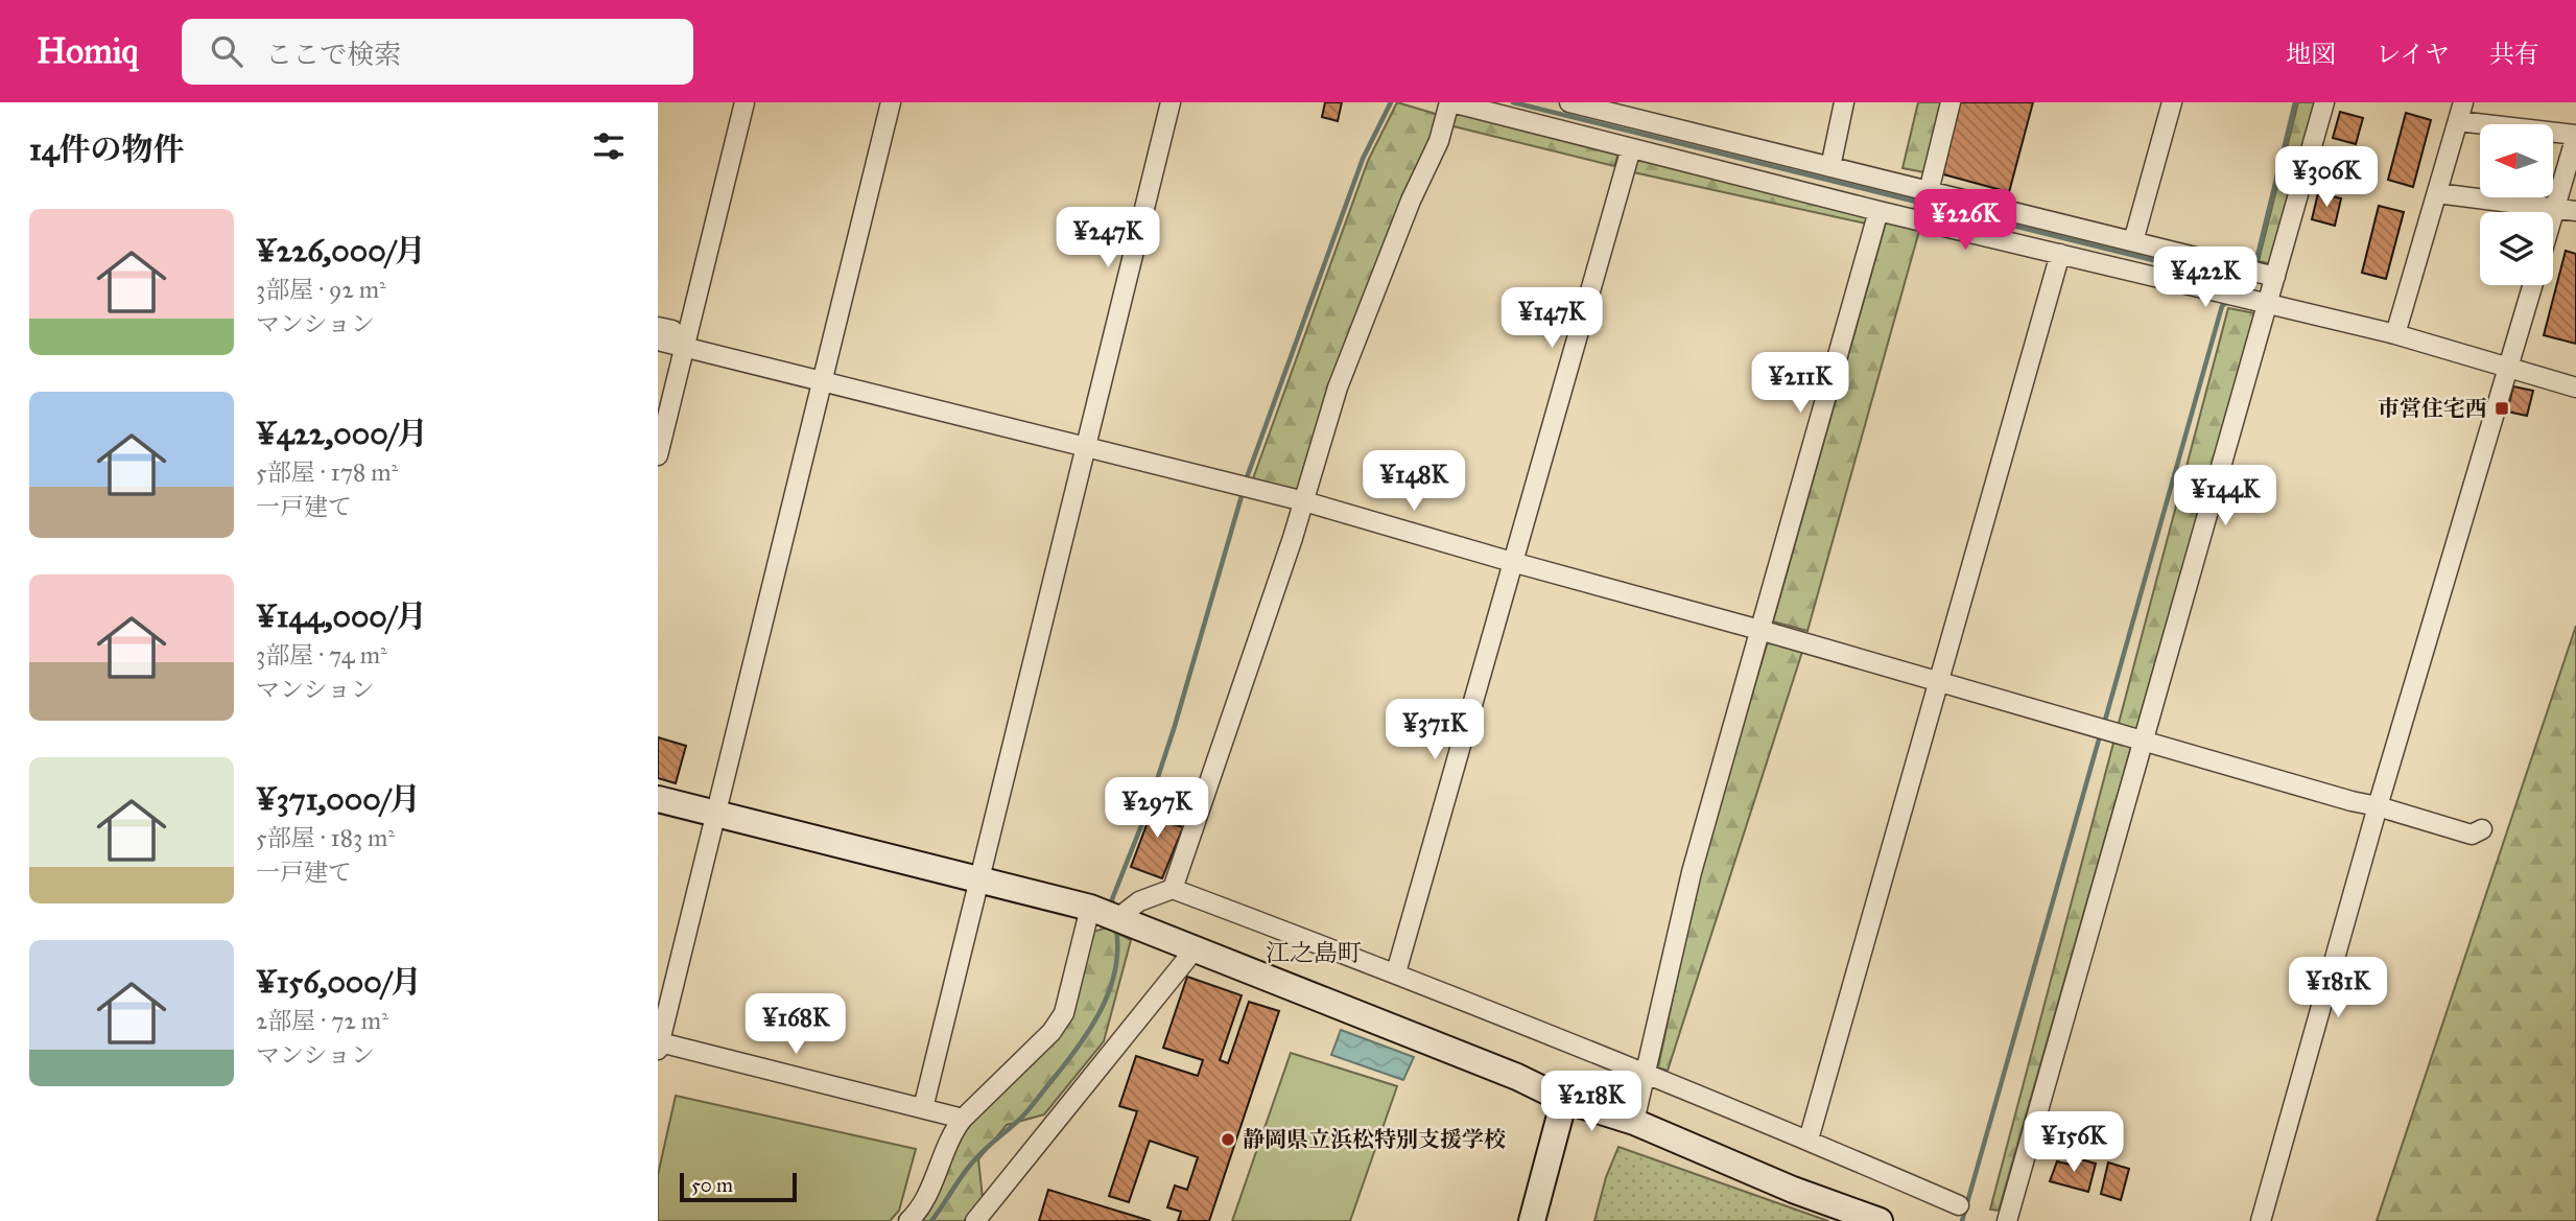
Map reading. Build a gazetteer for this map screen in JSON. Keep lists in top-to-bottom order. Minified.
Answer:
{"districts":["江之島町"],"places":{"transit":["市営住宅西"],"other":["静岡県立浜松特別支援学校"]},"scale_bar":"50 m","north":"left","page":{"header":"Homiq","search":"ここで検索","nav":["地図","レイヤ","共有"],"heading":"14件の物件","price":["¥306K","¥226K","¥247K","¥422K","¥147K","¥211K","¥148K","¥144K","¥371K","¥297K","¥181K","¥168K","¥218K","¥156K"],"list":[{"name":"¥226,000/月","note":"3部屋 · 92 m² · マンション"},{"name":"¥422,000/月","note":"5部屋 · 178 m² · 一戸建て"},{"name":"¥144,000/月","note":"3部屋 · 74 m² · マンション"},{"name":"¥371,000/月","note":"5部屋 · 183 m² · 一戸建て"},{"name":"¥156,000/月","note":"2部屋 · 72 m² · マンション"}],"scale":"50 m"}}
